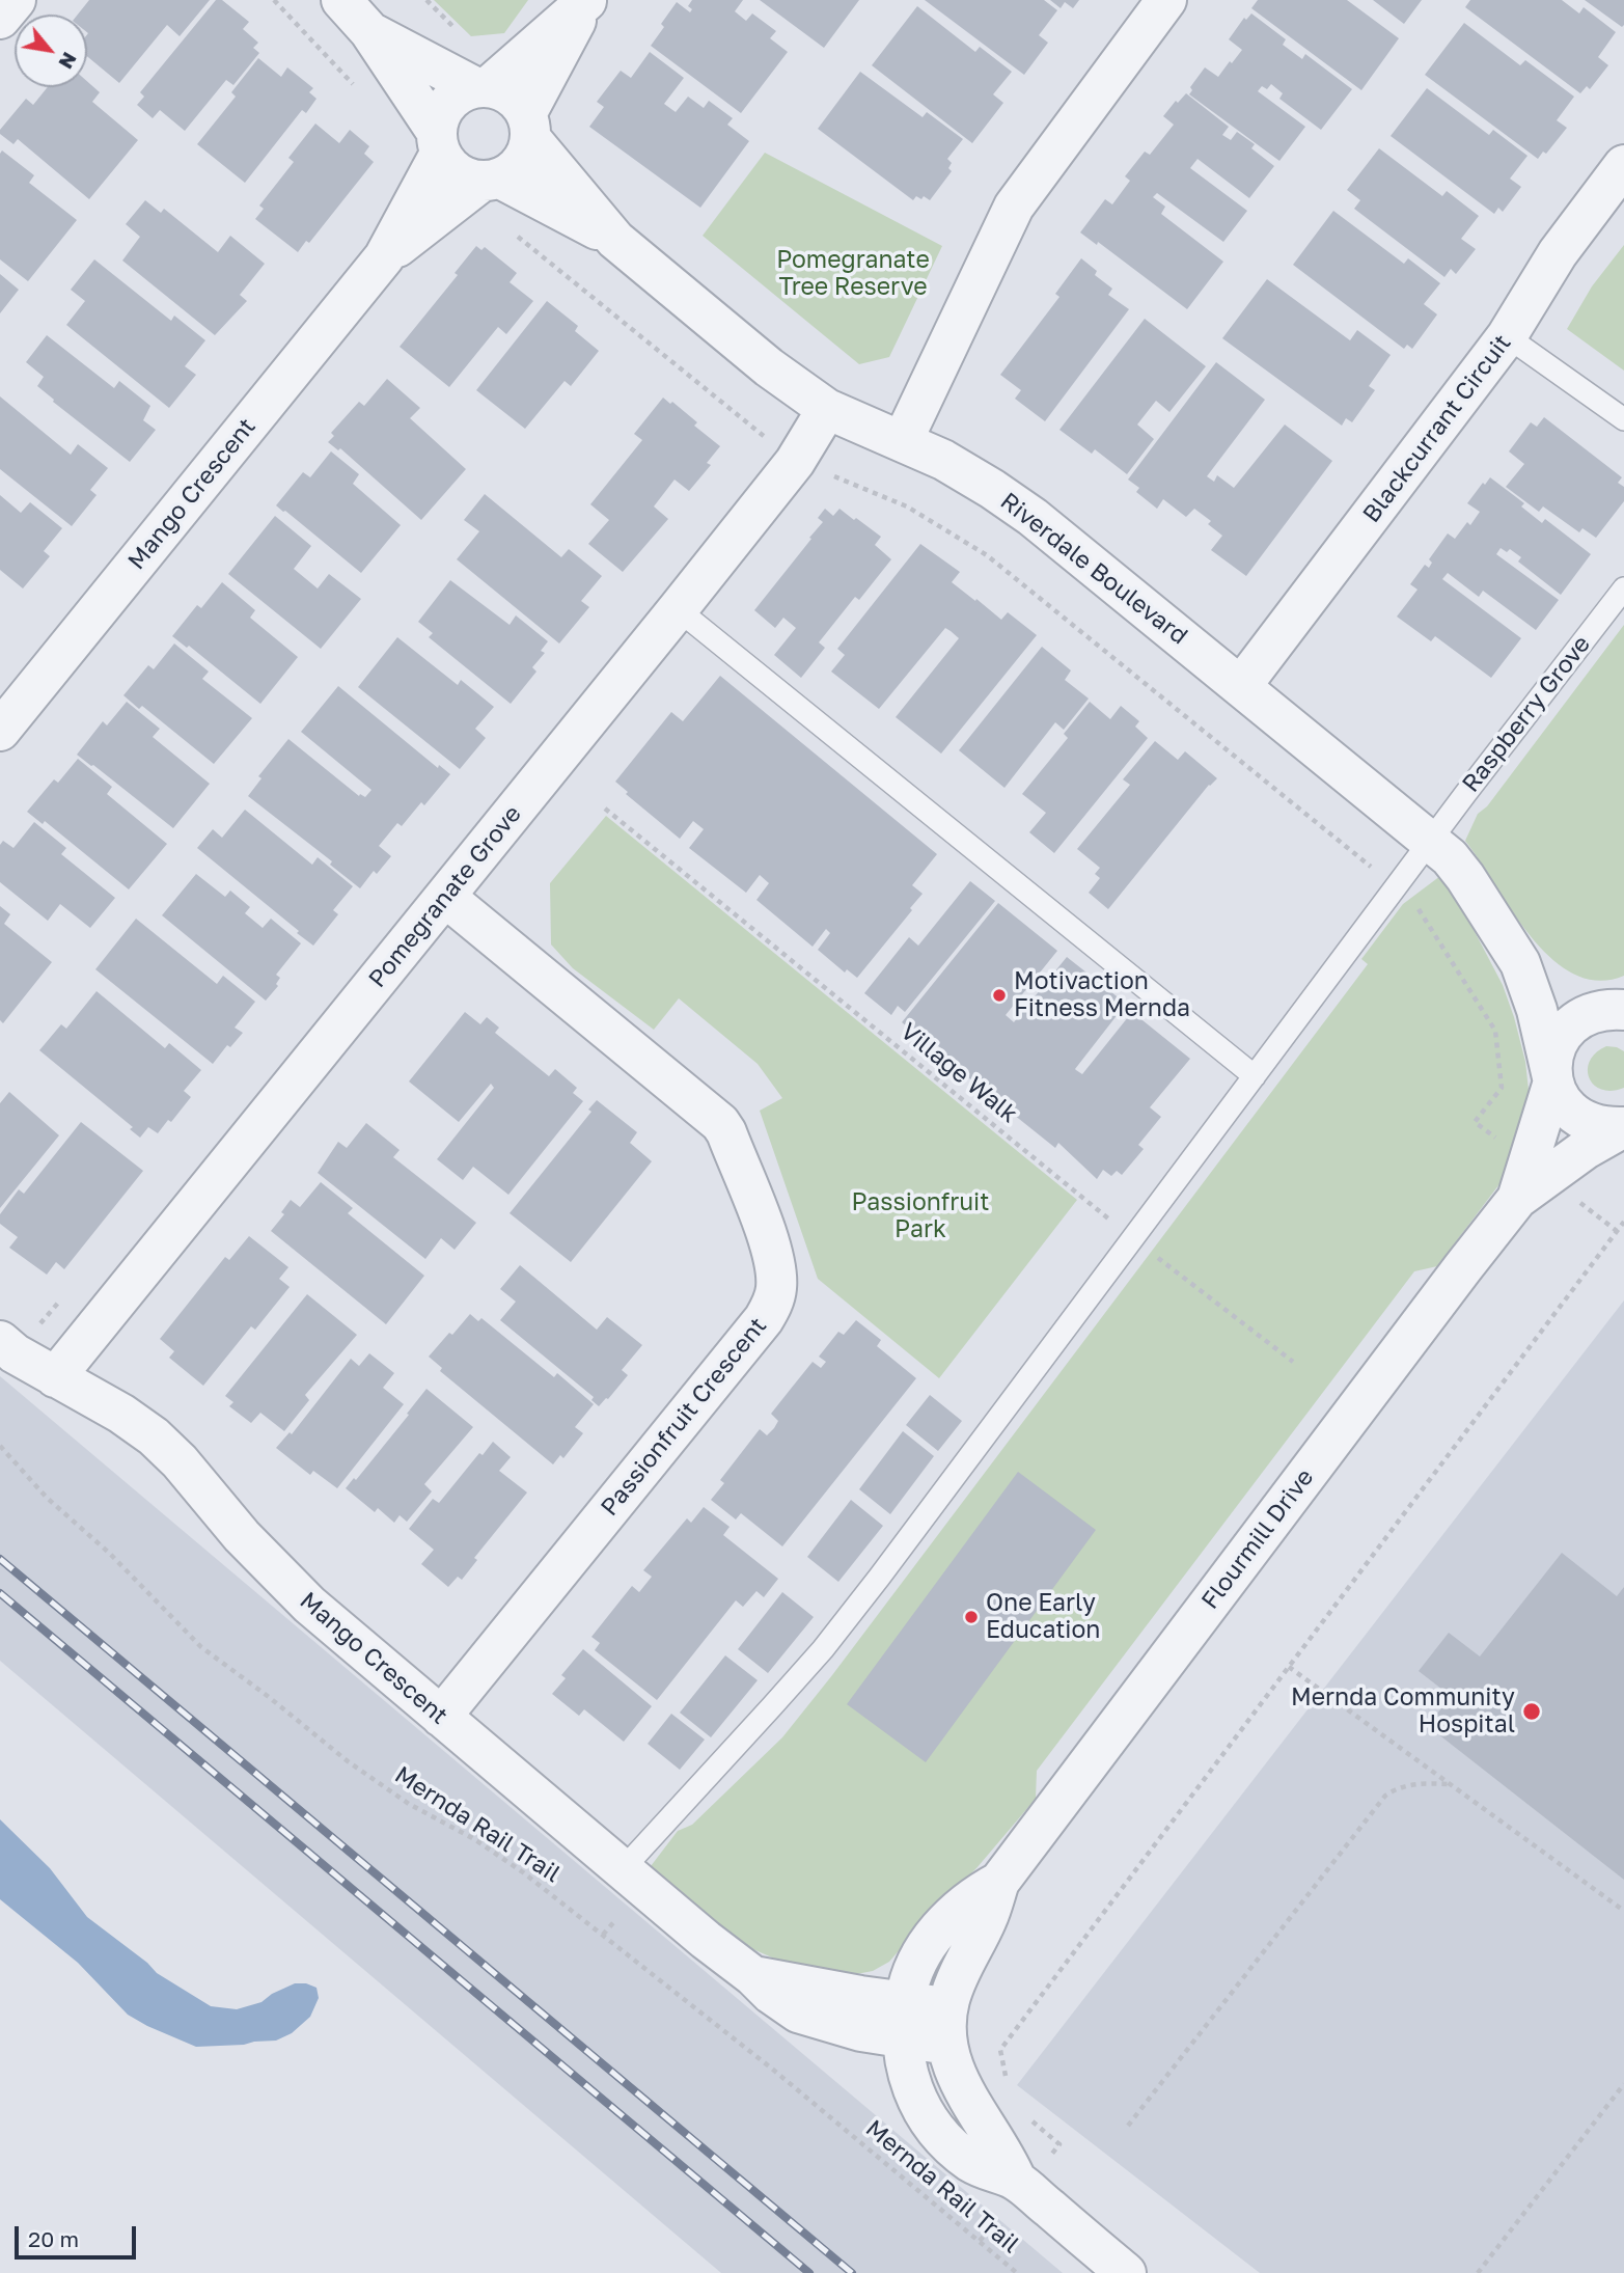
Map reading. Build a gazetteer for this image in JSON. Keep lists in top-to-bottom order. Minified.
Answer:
{"streets":{"street":["Blackcurrant Circuit","Mango Crescent","Riverdale Boulevard","Pomegranate Grove","Passionfruit Crescent","Flourmill Drive"],"lane":["Raspberry Grove"],"path":["Village Walk","Mernda Rail Trail"]},"crossings":[["Blackcurrant Circuit","Riverdale Boulevard"],["Mango Crescent","Riverdale Boulevard"],["Mango Crescent","Raspberry Grove"],["Mango Crescent","Pomegranate Grove"],["Mango Crescent","Passionfruit Crescent"],["Mango Crescent","Flourmill Drive"],["Riverdale Boulevard","Raspberry Grove"],["Riverdale Boulevard","Pomegranate Grove"],["Riverdale Boulevard","Flourmill Drive"],["Raspberry Grove","Village Walk"],["Pomegranate Grove","Passionfruit Crescent"]],"parks":["Pomegranate Tree Reserve","Passionfruit Park"],"places":["Motivaction Fitness Mernda","One Early Education","Mernda Community Hospital"],"scale_bar":"20 m","north":"bottom right"}
